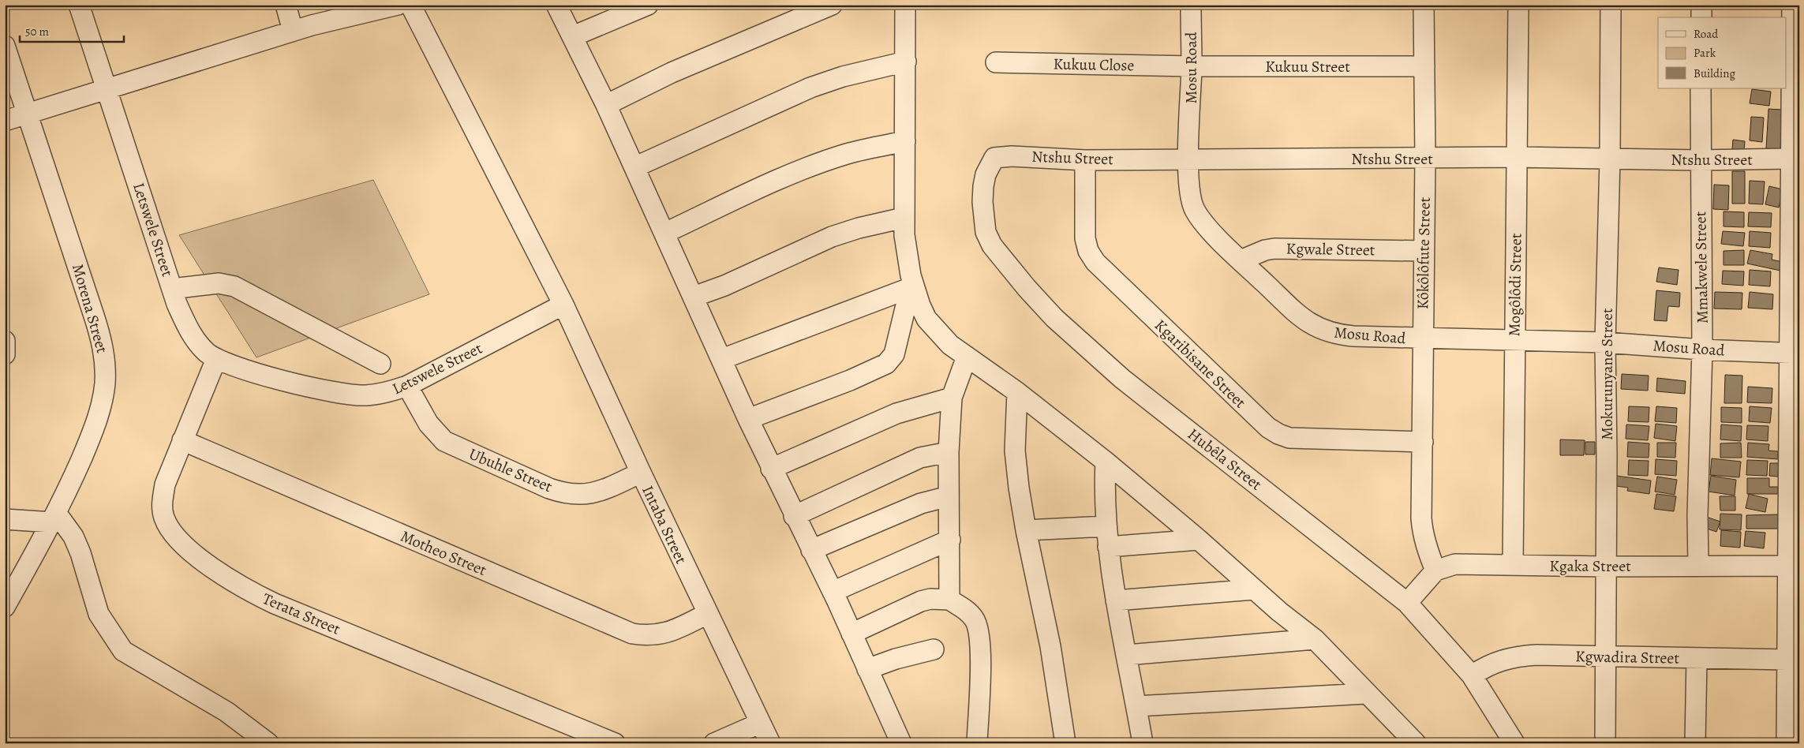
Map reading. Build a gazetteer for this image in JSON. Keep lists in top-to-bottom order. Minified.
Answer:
{"streets":{"street":["Kukuu Close","Kukuu Street","Mosu Road","Ntshu Street","Letswele Street","Kgwale Street","Kôkôlôfute Street","Mmakwele Street","Mogôlôdi Street","Morena Street","Kgaribisane Street","Mokurunyane Street","Hubêla Street","Ubuhle Street","Intaba Street","Motheo Street","Kgaka Street","Terata Street","Kgwadira Street"]},"crossings":[["Kukuu Close","Kukuu Street"],["Kukuu Close","Mosu Road"],["Kukuu Street","Mosu Road"],["Kukuu Street","Kôkôlôfute Street"],["Mosu Road","Ntshu Street"],["Mosu Road","Kgwale Street"],["Mosu Road","Kôkôlôfute Street"],["Mosu Road","Mmakwele Street"],["Mosu Road","Mogôlôdi Street"],["Mosu Road","Mokurunyane Street"],["Ntshu Street","Kôkôlôfute Street"],["Ntshu Street","Mmakwele Street"],["Ntshu Street","Mogôlôdi Street"],["Ntshu Street","Kgaribisane Street"],["Ntshu Street","Mokurunyane Street"],["Ntshu Street","Hubêla Street"],["Letswele Street","Ubuhle Street"],["Letswele Street","Intaba Street"],["Letswele Street","Terata Street"],["Kgwale Street","Kôkôlôfute Street"],["Kôkôlôfute Street","Kgaribisane Street"],["Kôkôlôfute Street","Kgaka Street"],["Mmakwele Street","Kgaka Street"],["Mogôlôdi Street","Kgaka Street"],["Mokurunyane Street","Kgaka Street"],["Mokurunyane Street","Kgwadira Street"],["Hubêla Street","Kgwadira Street"],["Ubuhle Street","Intaba Street"],["Intaba Street","Motheo Street"],["Motheo Street","Terata Street"]],"legend":["Road","Park","Building"],"scale_bar":"50 m"}
